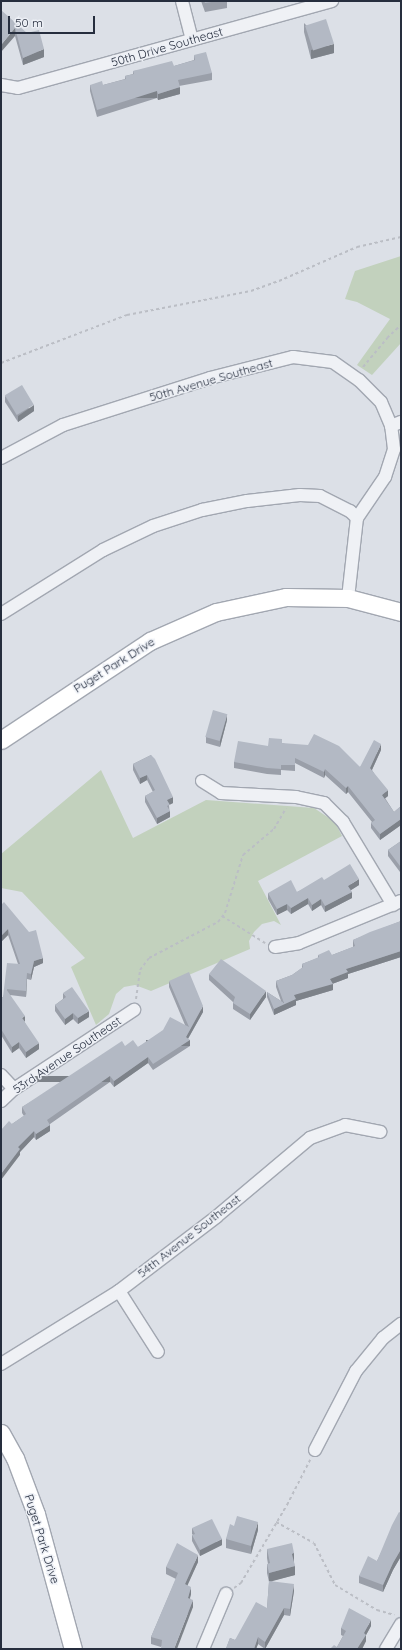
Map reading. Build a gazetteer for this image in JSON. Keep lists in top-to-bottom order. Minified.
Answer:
{"streets":{"street":["50th Drive Southeast","50th Avenue Southeast","Puget Park Drive","53rd Avenue Southeast","54th Avenue Southeast"]},"scale_bar":"50 m"}
